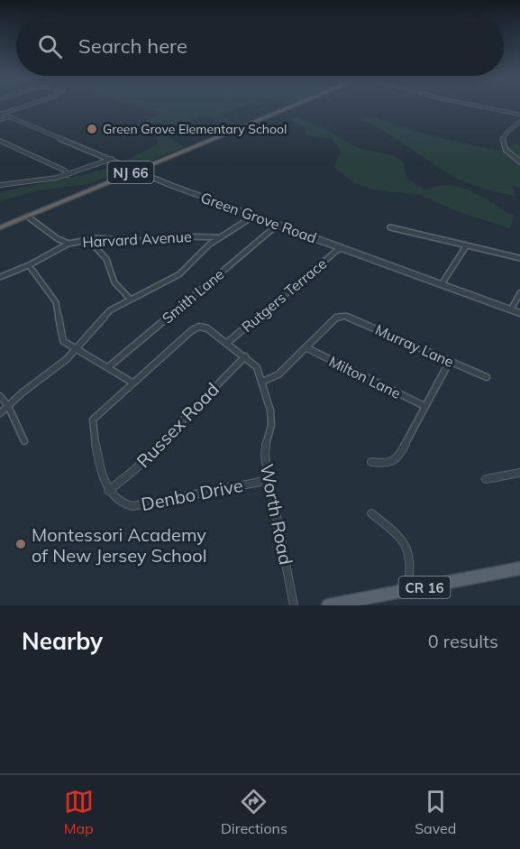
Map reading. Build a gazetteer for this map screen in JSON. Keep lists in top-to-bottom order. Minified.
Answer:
{"streets":{"highway":["NJ 66"],"main road":["CR 16"],"street":["Green Grove Road","Harvard Avenue","Rutgers Terrace","Smith Lane","Murray Lane","Milton Lane","Russex Road","Denbo Drive","Worth Road"]},"crossings":[["NJ 66","Green Grove Road"],["Green Grove Road","Rutgers Terrace"],["Green Grove Road","Smith Lane"],["Rutgers Terrace","Worth Road"],["Murray Lane","Milton Lane"],["Russex Road","Denbo Drive"],["Russex Road","Worth Road"],["Denbo Drive","Worth Road"]],"places":["Green Grove Elementary School","Montessori Academy of New Jersey School"],"page":{"search":"Search here","heading":["Nearby","0 results"],"nav":["Map","Directions","Saved"]}}
